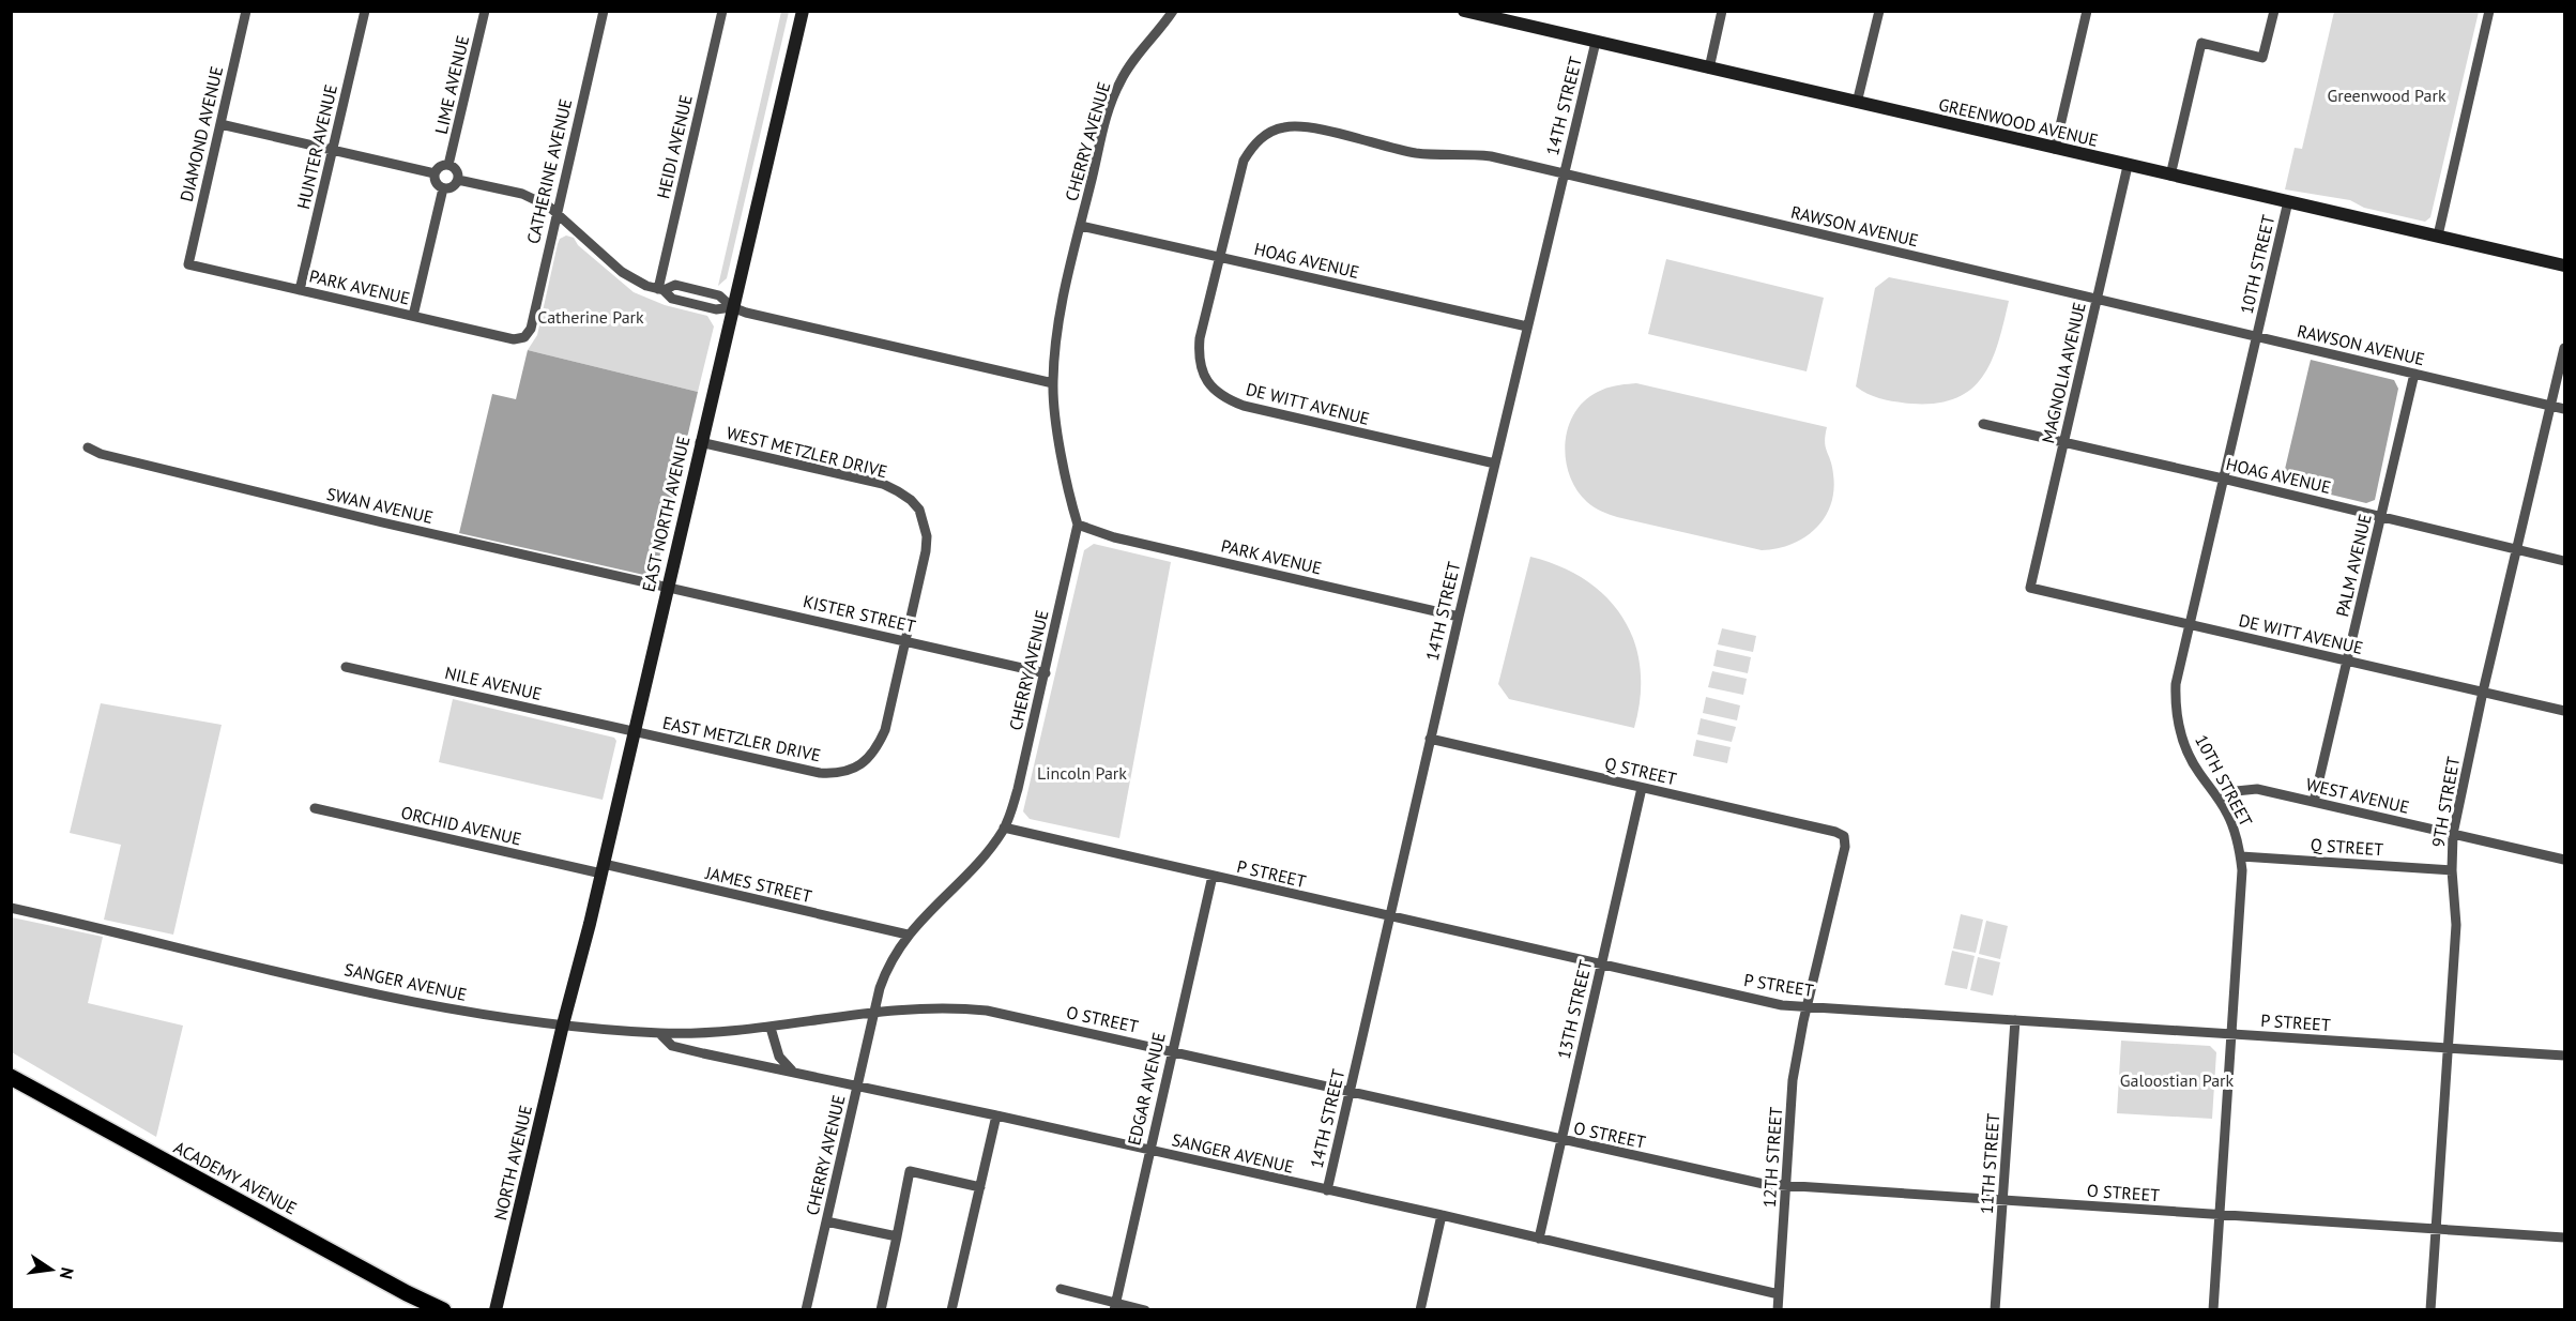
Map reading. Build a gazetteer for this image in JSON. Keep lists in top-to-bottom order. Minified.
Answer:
{"streets":{"main road":["ACADEMY AVENUE"],"street":["LIME AVENUE","14TH STREET","GREENWOOD AVENUE","DIAMOND AVENUE","CHERRY AVENUE","HUNTER AVENUE","HEIDI AVENUE","CATHERINE AVENUE","RAWSON AVENUE","HOAG AVENUE","10TH STREET","PARK AVENUE","MAGNOLIA AVENUE","DE WITT AVENUE","WEST METZLER DRIVE","SWAN AVENUE","EAST NORTH AVENUE","PALM AVENUE","KISTER STREET","NILE AVENUE","EAST METZLER DRIVE","Q STREET","WEST AVENUE","9TH STREET","ORCHID AVENUE","P STREET","JAMES STREET","SANGER AVENUE","13TH STREET","O STREET","EDGAR AVENUE","12TH STREET","NORTH AVENUE","11TH STREET"]},"crossings":[["14TH STREET","GREENWOOD AVENUE"],["14TH STREET","RAWSON AVENUE"],["14TH STREET","HOAG AVENUE"],["14TH STREET","PARK AVENUE"],["14TH STREET","DE WITT AVENUE"],["14TH STREET","Q STREET"],["14TH STREET","P STREET"],["14TH STREET","SANGER AVENUE"],["14TH STREET","O STREET"],["GREENWOOD AVENUE","10TH STREET"],["GREENWOOD AVENUE","MAGNOLIA AVENUE"],["DIAMOND AVENUE","PARK AVENUE"],["CHERRY AVENUE","HOAG AVENUE"],["CHERRY AVENUE","PARK AVENUE"],["CHERRY AVENUE","KISTER STREET"],["CHERRY AVENUE","P STREET"],["CHERRY AVENUE","JAMES STREET"],["CHERRY AVENUE","SANGER AVENUE"],["CHERRY AVENUE","O STREET"],["HUNTER AVENUE","PARK AVENUE"],["CATHERINE AVENUE","PARK AVENUE"],["RAWSON AVENUE","HOAG AVENUE"],["RAWSON AVENUE","10TH STREET"],["RAWSON AVENUE","MAGNOLIA AVENUE"],["RAWSON AVENUE","DE WITT AVENUE"],["RAWSON AVENUE","PALM AVENUE"],["RAWSON AVENUE","9TH STREET"],["HOAG AVENUE","10TH STREET"],["HOAG AVENUE","MAGNOLIA AVENUE"],["HOAG AVENUE","DE WITT AVENUE"],["HOAG AVENUE","PALM AVENUE"],["HOAG AVENUE","9TH STREET"],["10TH STREET","DE WITT AVENUE"],["10TH STREET","Q STREET"],["10TH STREET","WEST AVENUE"],["10TH STREET","P STREET"],["10TH STREET","O STREET"],["MAGNOLIA AVENUE","DE WITT AVENUE"],["DE WITT AVENUE","PALM AVENUE"],["DE WITT AVENUE","9TH STREET"],["WEST METZLER DRIVE","EAST NORTH AVENUE"],["WEST METZLER DRIVE","KISTER STREET"],["WEST METZLER DRIVE","EAST METZLER DRIVE"],["SWAN AVENUE","EAST NORTH AVENUE"],["SWAN AVENUE","KISTER STREET"],["EAST NORTH AVENUE","KISTER STREET"],["EAST NORTH AVENUE","NILE AVENUE"],["EAST NORTH AVENUE","EAST METZLER DRIVE"],["EAST NORTH AVENUE","ORCHID AVENUE"],["EAST NORTH AVENUE","JAMES STREET"],["EAST NORTH AVENUE","SANGER AVENUE"],["EAST NORTH AVENUE","NORTH AVENUE"],["PALM AVENUE","WEST AVENUE"],["KISTER STREET","EAST METZLER DRIVE"],["NILE AVENUE","EAST METZLER DRIVE"],["Q STREET","9TH STREET"],["Q STREET","13TH STREET"],["Q STREET","12TH STREET"],["WEST AVENUE","9TH STREET"],["9TH STREET","P STREET"],["9TH STREET","O STREET"],["ORCHID AVENUE","JAMES STREET"],["P STREET","13TH STREET"],["P STREET","EDGAR AVENUE"],["P STREET","12TH STREET"],["P STREET","11TH STREET"],["SANGER AVENUE","13TH STREET"],["SANGER AVENUE","O STREET"],["SANGER AVENUE","EDGAR AVENUE"],["SANGER AVENUE","12TH STREET"],["SANGER AVENUE","NORTH AVENUE"],["13TH STREET","O STREET"],["O STREET","EDGAR AVENUE"],["O STREET","12TH STREET"],["O STREET","11TH STREET"]],"parks":["Greenwood Park","Catherine Park","Lincoln Park","Galoostian Park"],"north":"right"}
